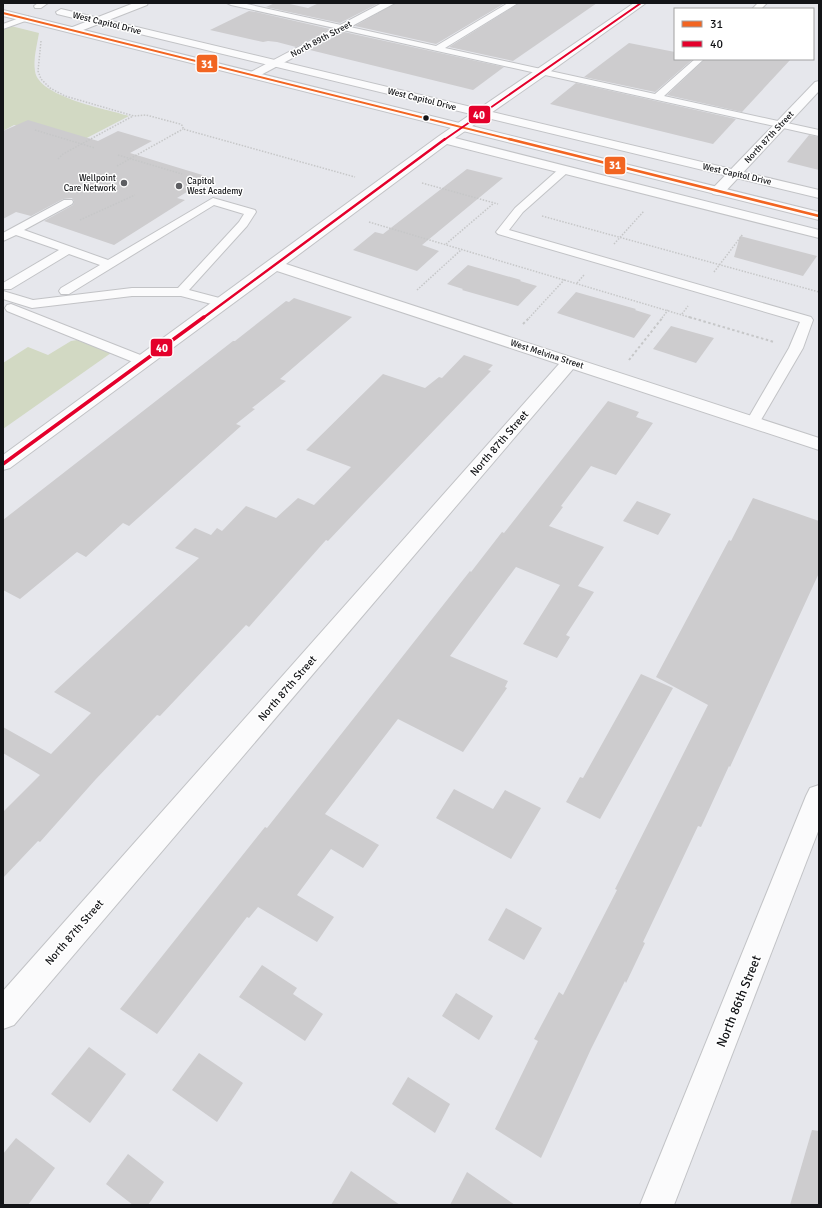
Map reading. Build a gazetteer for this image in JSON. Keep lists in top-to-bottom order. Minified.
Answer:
{"streets":{"street":["West Capitol Drive","North 89th Street","North 87th Street","West Melvina Street","North 86th Street"]},"crossings":[["West Capitol Drive","North 89th Street"],["West Capitol Drive","North 87th Street"],["North 87th Street","West Melvina Street"]],"places":["Wellpoint Care Network","Capitol West Academy"],"lines":["transit line 40","transit line 31"],"legend":["31","40"]}
